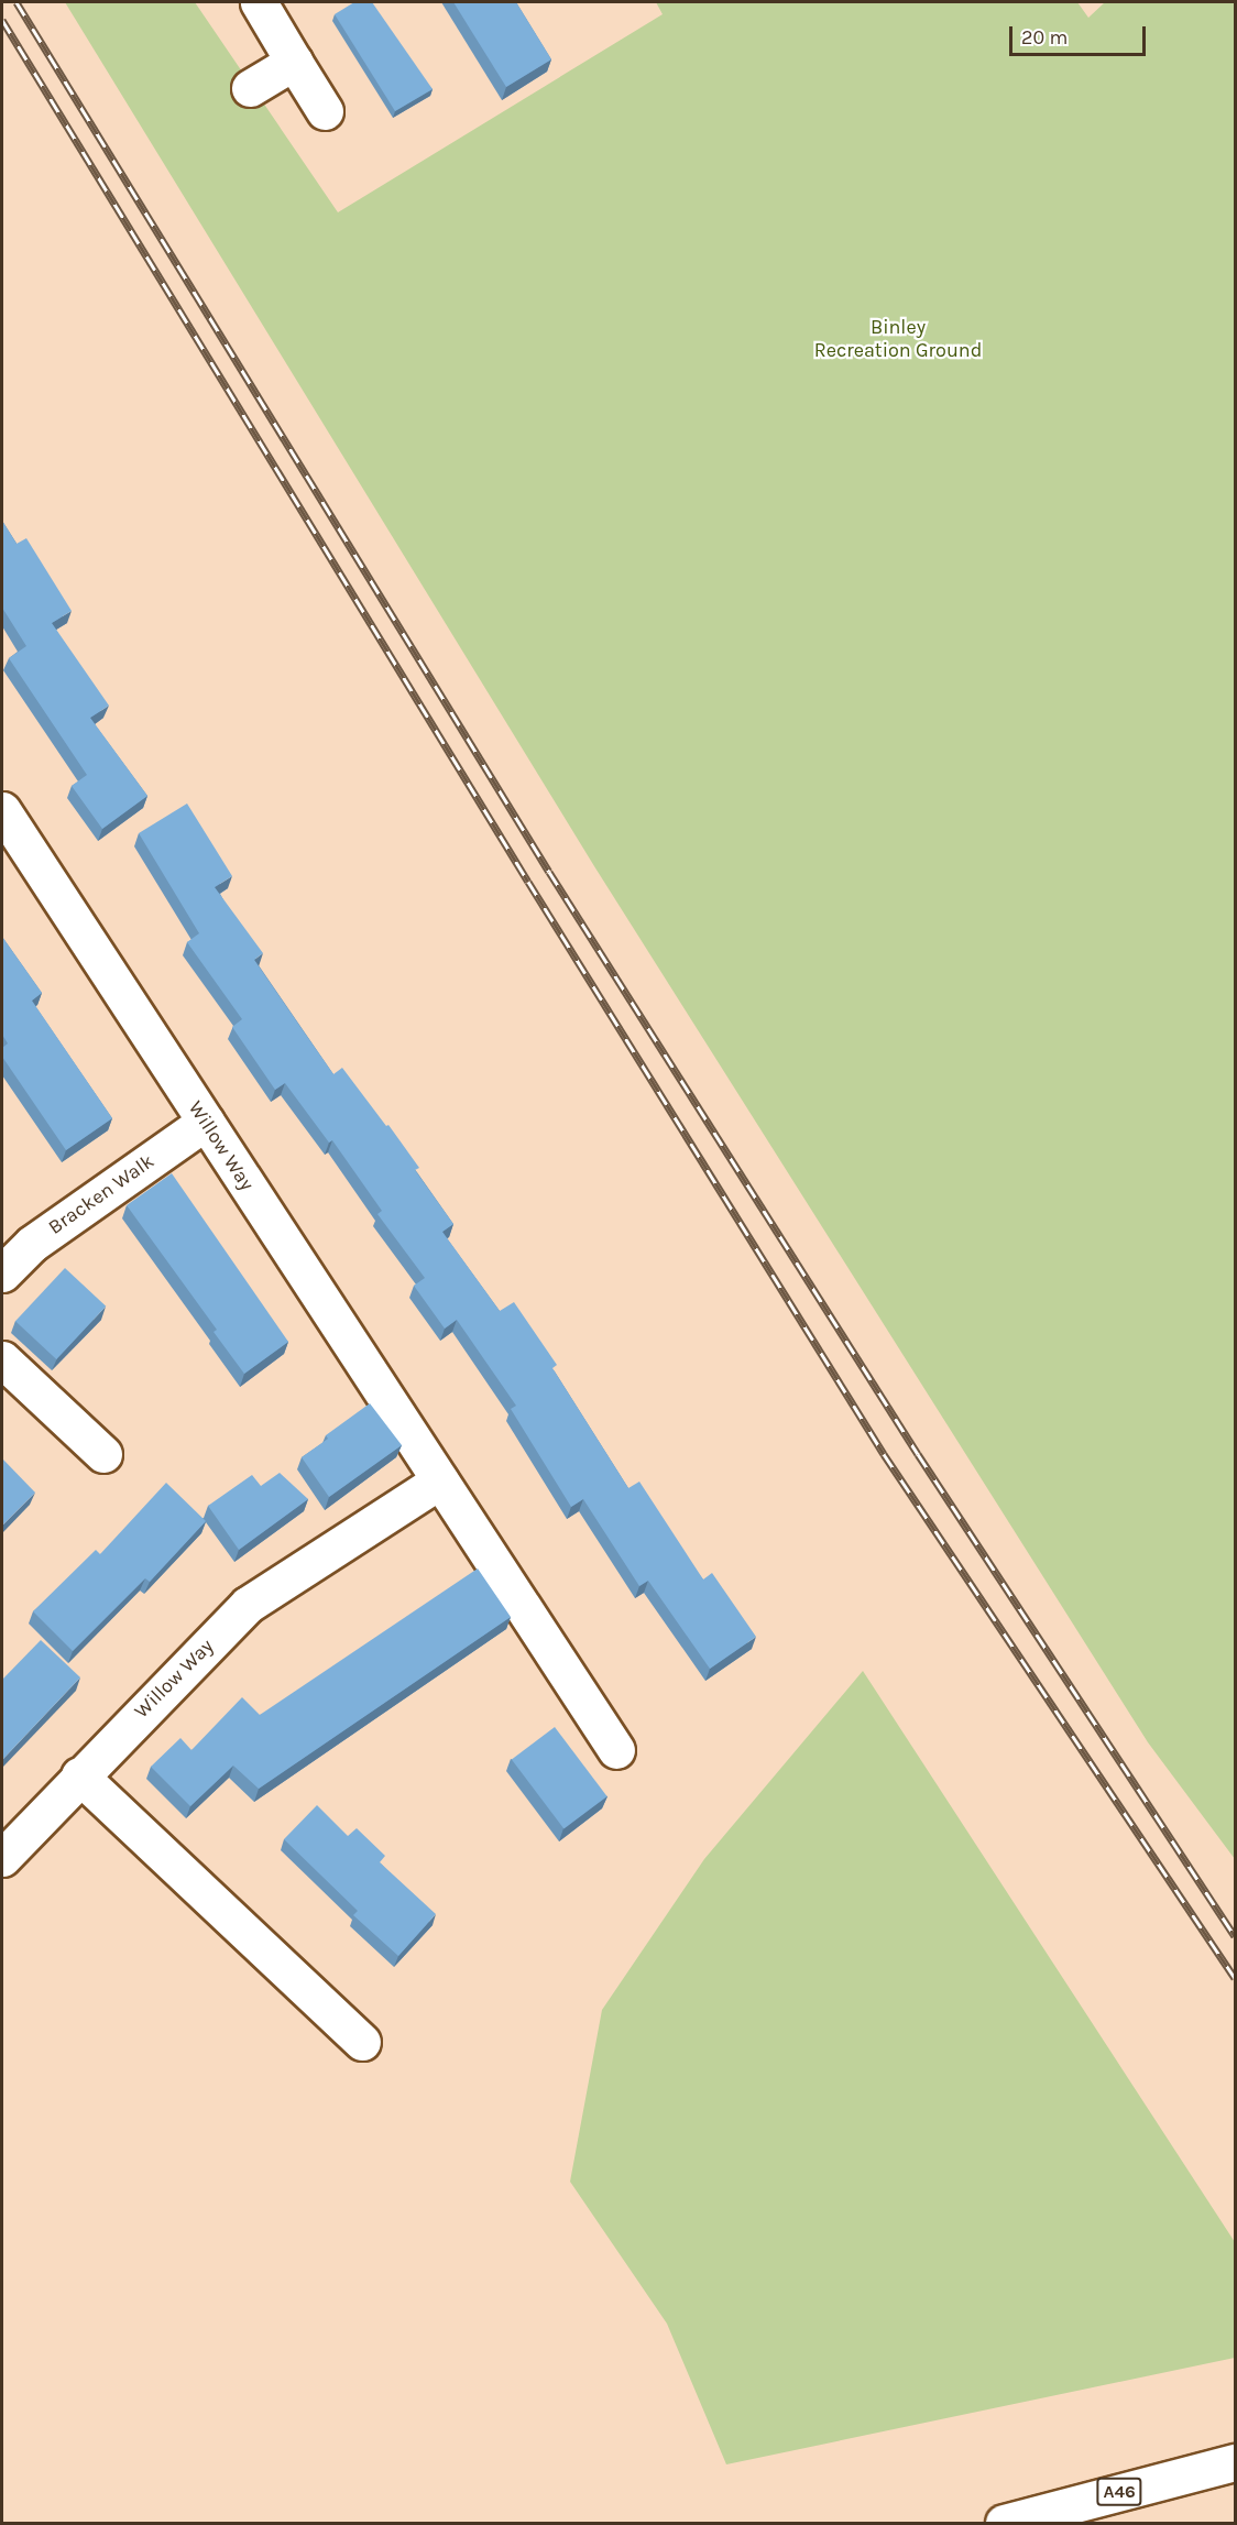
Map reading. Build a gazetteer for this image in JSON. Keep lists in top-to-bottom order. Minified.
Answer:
{"streets":{"main road":["Willow Way","Bracken Walk","A46"]},"crossings":[["Willow Way","Bracken Walk"]],"parks":["Binley Recreation Ground"],"scale_bar":"20 m"}
